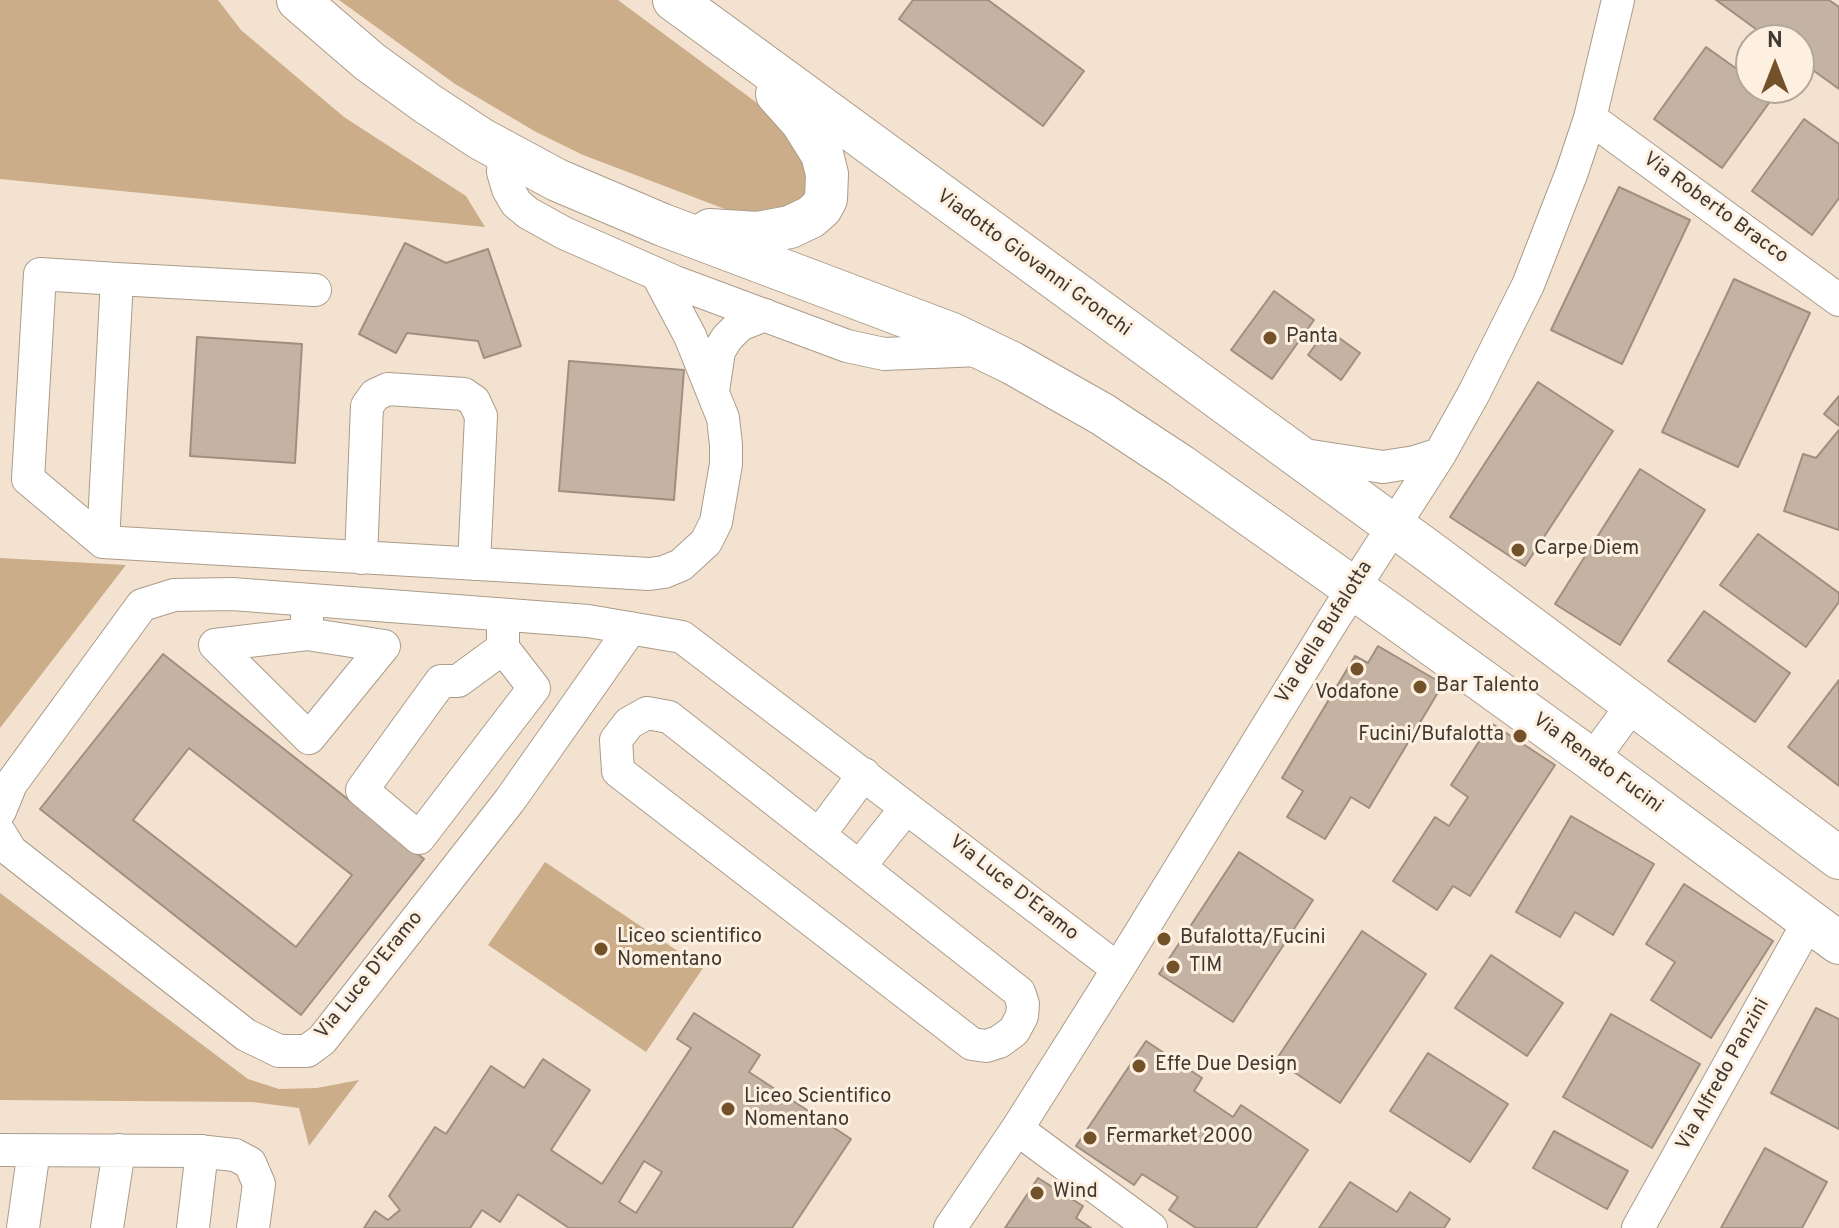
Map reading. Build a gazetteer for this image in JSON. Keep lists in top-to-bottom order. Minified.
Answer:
{"streets":{"main road":["Viadotto Giovanni Gronchi","Via Renato Fucini"],"street":["Via Roberto Bracco","Via della Bufalotta","Via Luce D'Eramo","Via Alfredo Panzini"]},"crossings":[["Via Roberto Bracco","Via della Bufalotta"],["Viadotto Giovanni Gronchi","Via della Bufalotta"],["Via della Bufalotta","Via Renato Fucini"],["Via della Bufalotta","Via Luce D'Eramo"],["Via Renato Fucini","Via Alfredo Panzini"]],"places":["Panta","Carpe Diem","Vodafone","Bar Talento","Fucini/Bufalotta","Bufalotta/Fucini","Liceo scientifico Nomentano","TIM","Effe Due Design","Liceo Scientifico Nomentano","Fermarket 2000","Wind"],"north":"top"}
